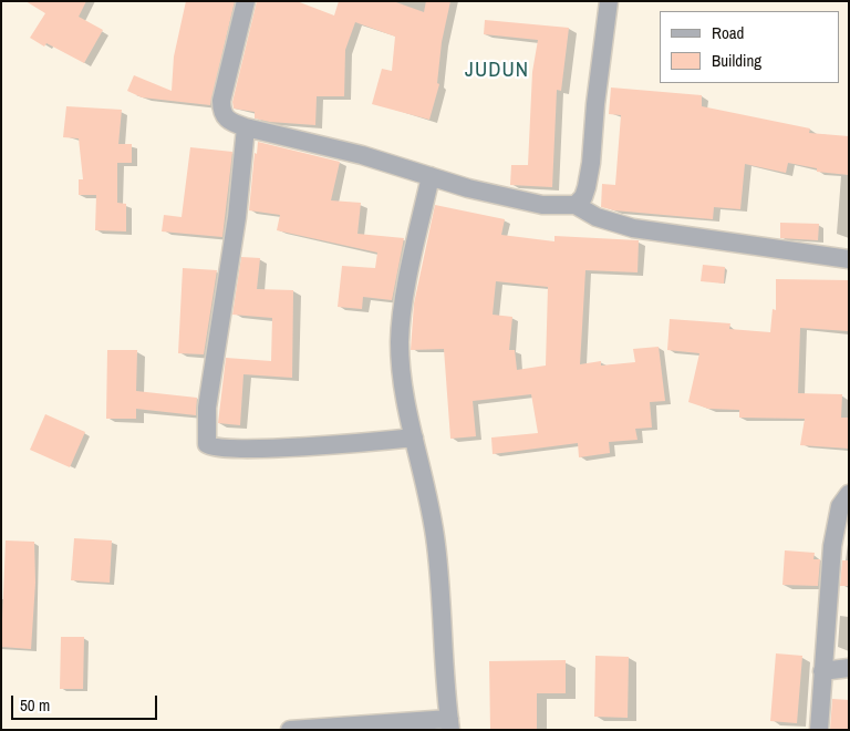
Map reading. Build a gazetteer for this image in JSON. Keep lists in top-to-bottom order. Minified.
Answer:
{"districts":["JUDUN"],"legend":["Road","Building"],"scale_bar":"50 m"}
